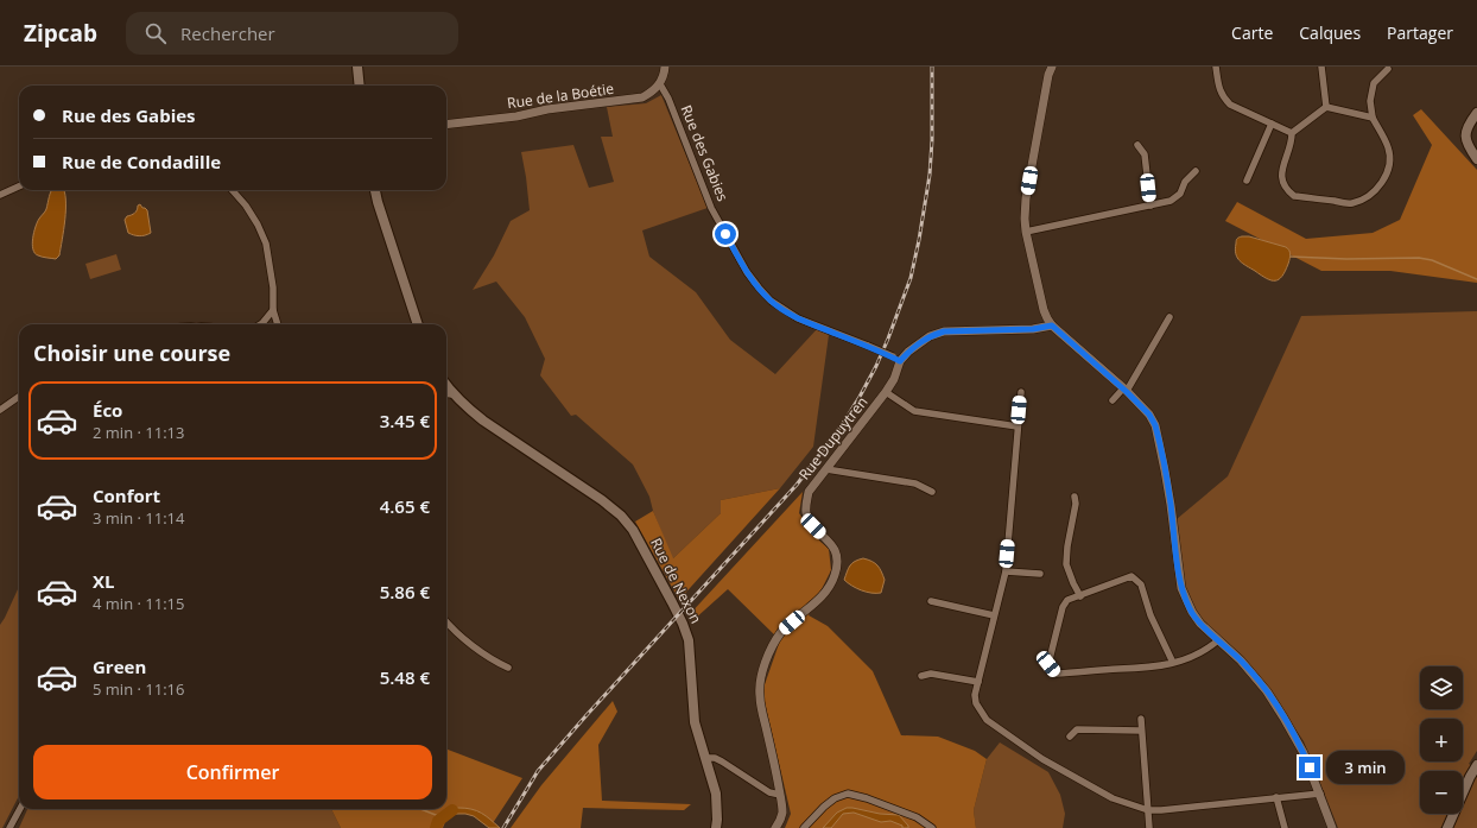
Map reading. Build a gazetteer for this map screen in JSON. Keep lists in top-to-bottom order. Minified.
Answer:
{"streets":{"main road":["Rue de Nexon"],"street":["Rue de la Boétie","Rue des Gabies","Rue Dupuytren"]},"crossings":[["Rue de la Boétie","Rue des Gabies"],["Rue des Gabies","Rue Dupuytren"]],"page":{"header":"Zipcab","search":"Rechercher","nav":["Carte","Calques","Partager"],"banner":["Rue des Gabies","Rue de Condadille"],"heading":"Choisir une course","list":[{"name":"Éco","note":"2 min · 11:13","value":"3.45 €"},{"name":"Confort","note":"3 min · 11:14","value":"4.65 €"},{"name":"XL","note":"4 min · 11:15","value":"5.86 €"},{"name":"Green","note":"5 min · 11:16","value":"5.48 €"}],"map_buttons":["+","−"],"buttons":"Confirmer","bubble":"3 min"}}
